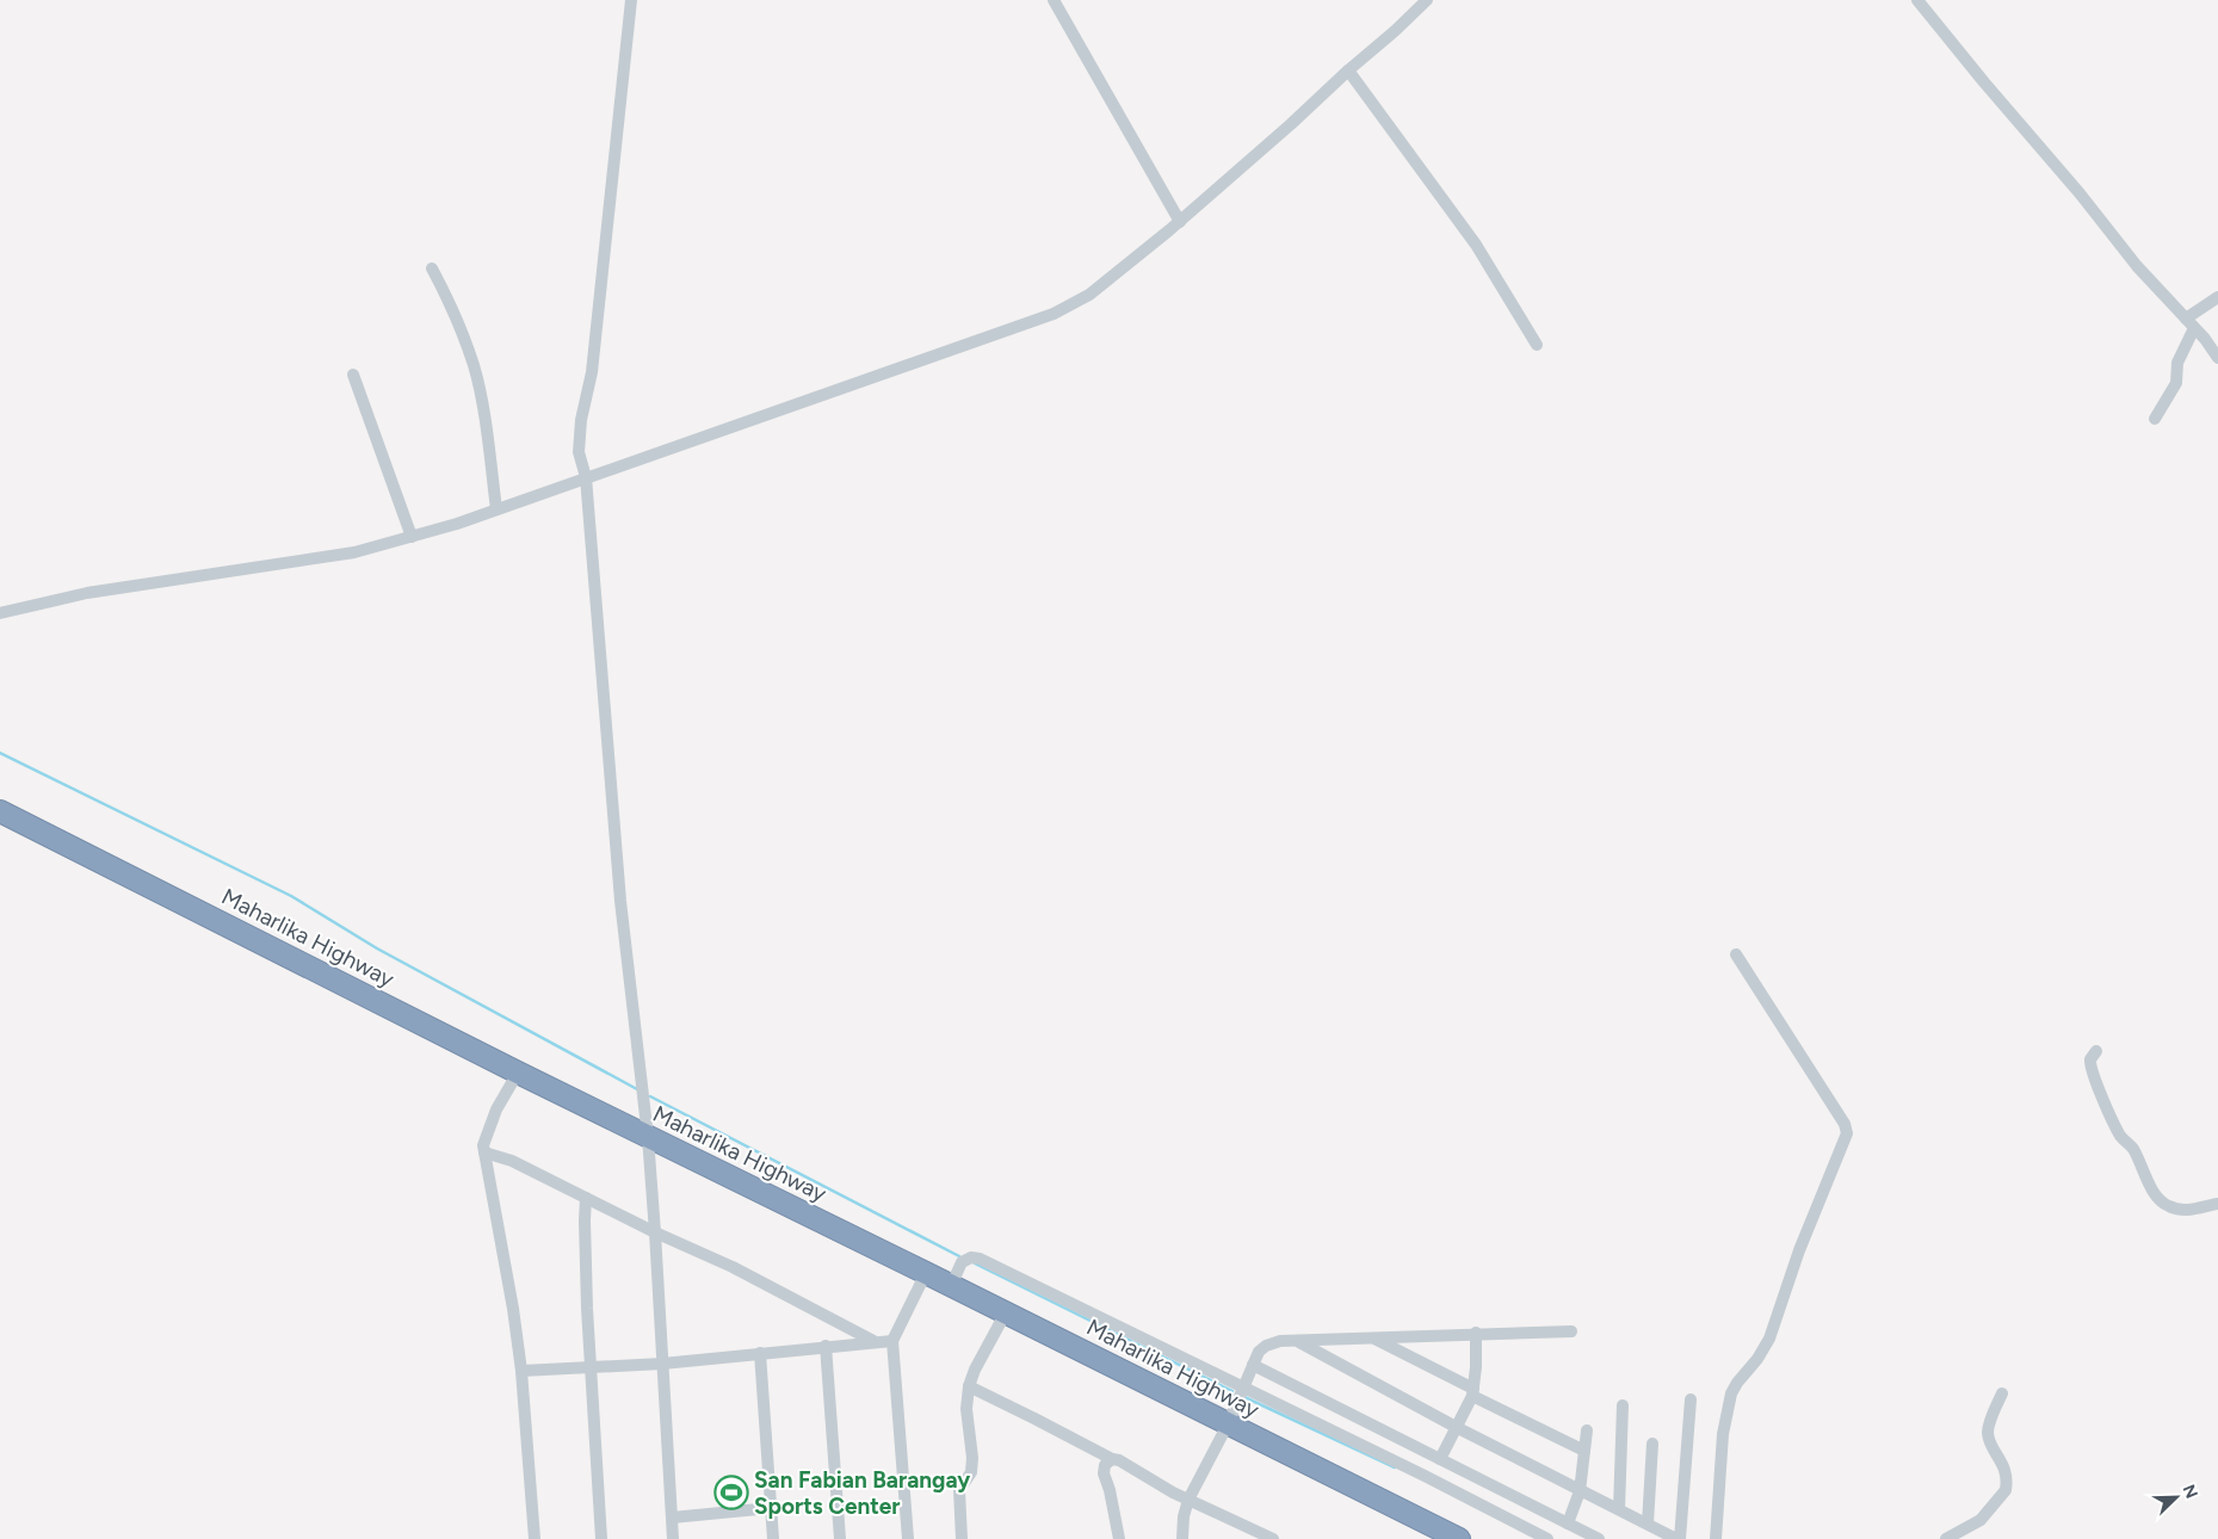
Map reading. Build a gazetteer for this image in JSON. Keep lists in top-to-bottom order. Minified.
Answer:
{"streets":{"highway":["Maharlika Highway"]},"places":{"sports":["San Fabian Barangay Sports Center"]},"north":"top right"}
